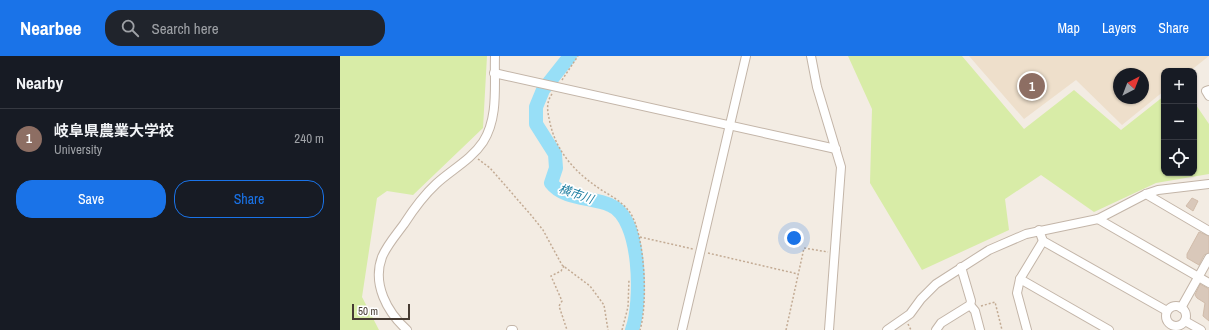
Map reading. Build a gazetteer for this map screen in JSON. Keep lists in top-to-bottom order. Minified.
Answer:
{"water":["横市川"],"scale_bar":"50 m","north":"top right","page":{"header":"Nearbee","search":"Search here","nav":["Map","Layers","Share"],"heading":"Nearby","map_buttons":["+","−"],"pins":"1","list":[{"mark":"1","name":"岐阜県農業大学校","note":"University","value":"240 m"}],"buttons":["Save","Share"],"scale":"50 m"}}
